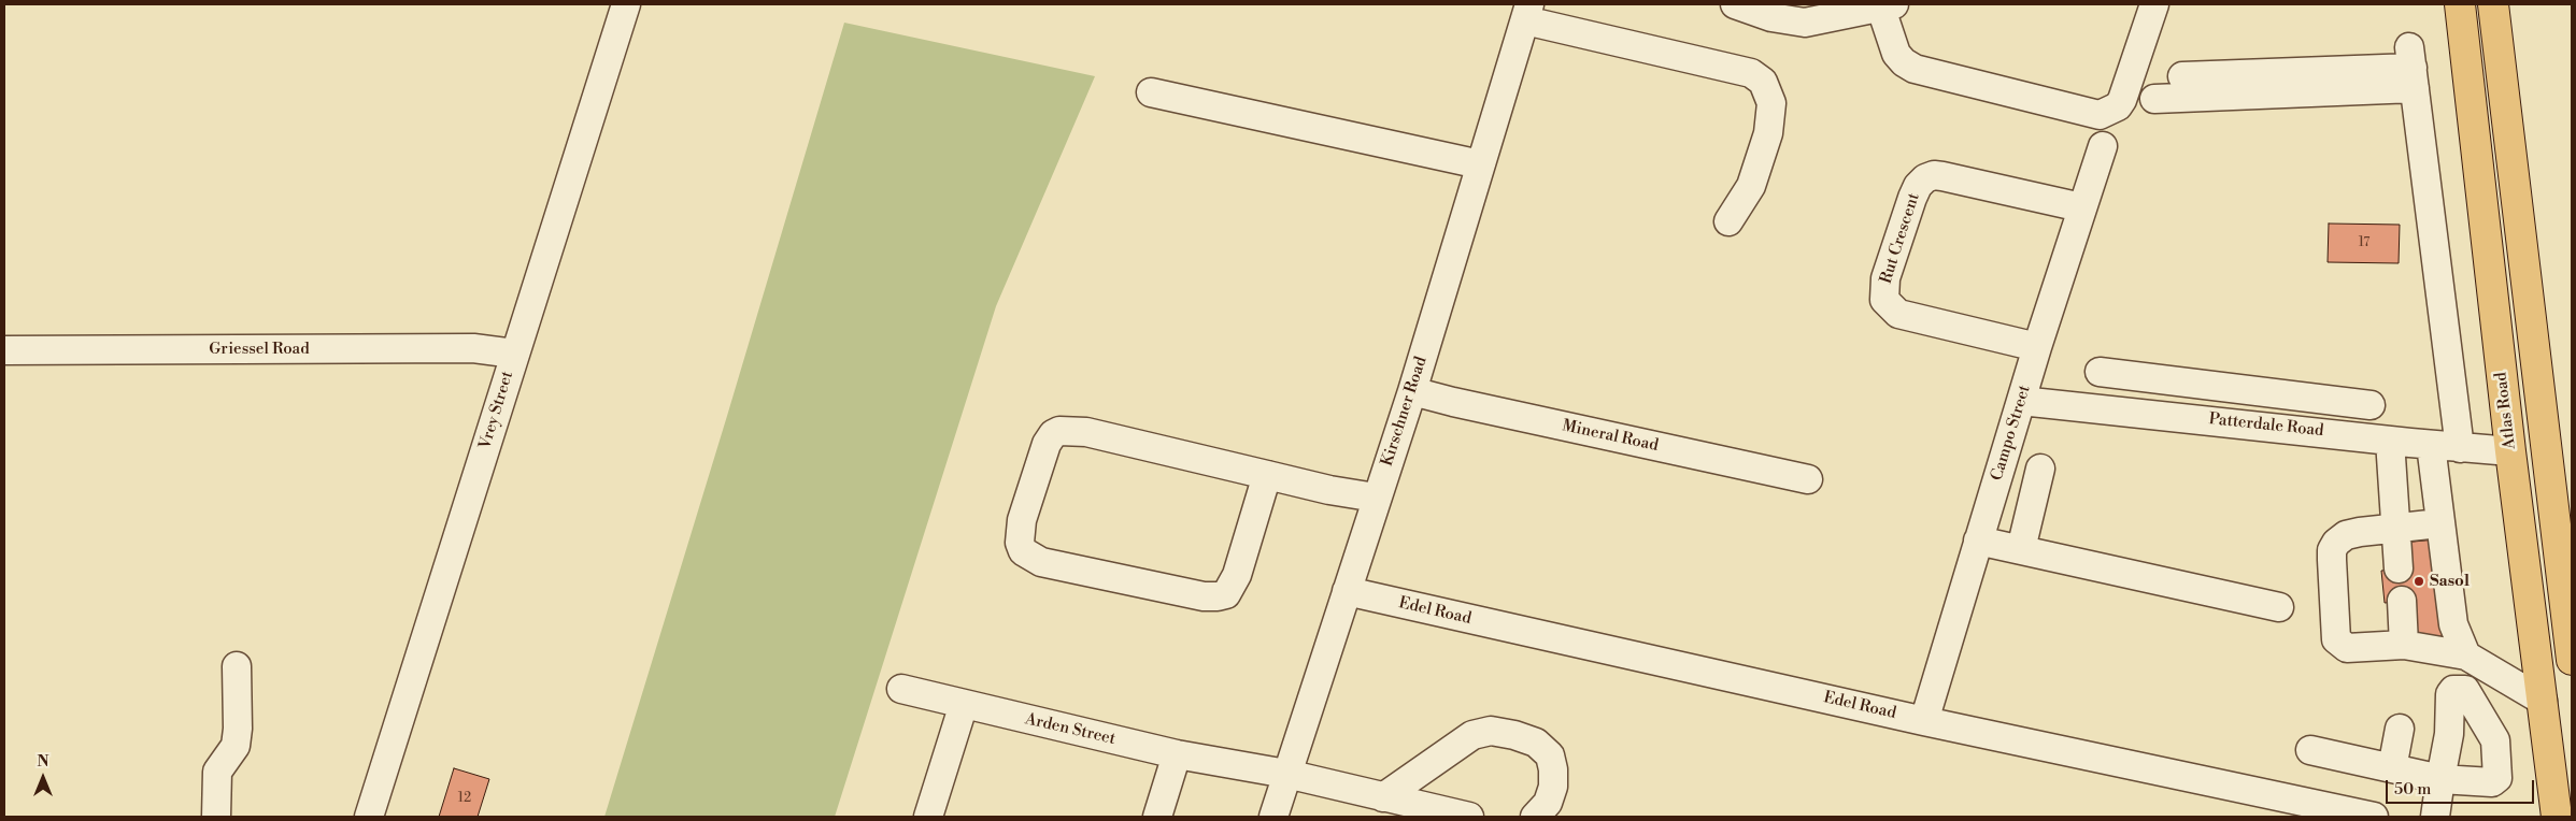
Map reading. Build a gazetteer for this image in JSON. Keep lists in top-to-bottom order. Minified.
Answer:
{"streets":{"main road":["Atlas Road"],"street":["Rut Crescent","Griessel Road","Vrey Street","Kirschner Road","Patterdale Road","Campo Street","Mineral Road","Edel Road","Arden Street"]},"crossings":[["Rut Crescent","Campo Street"],["Griessel Road","Vrey Street"],["Atlas Road","Patterdale Road"],["Kirschner Road","Mineral Road"],["Kirschner Road","Edel Road"],["Kirschner Road","Arden Street"],["Patterdale Road","Campo Street"],["Campo Street","Edel Road"]],"places":["Sasol"],"house_numbers":["17","12"],"scale_bar":"50 m","north":"top"}
